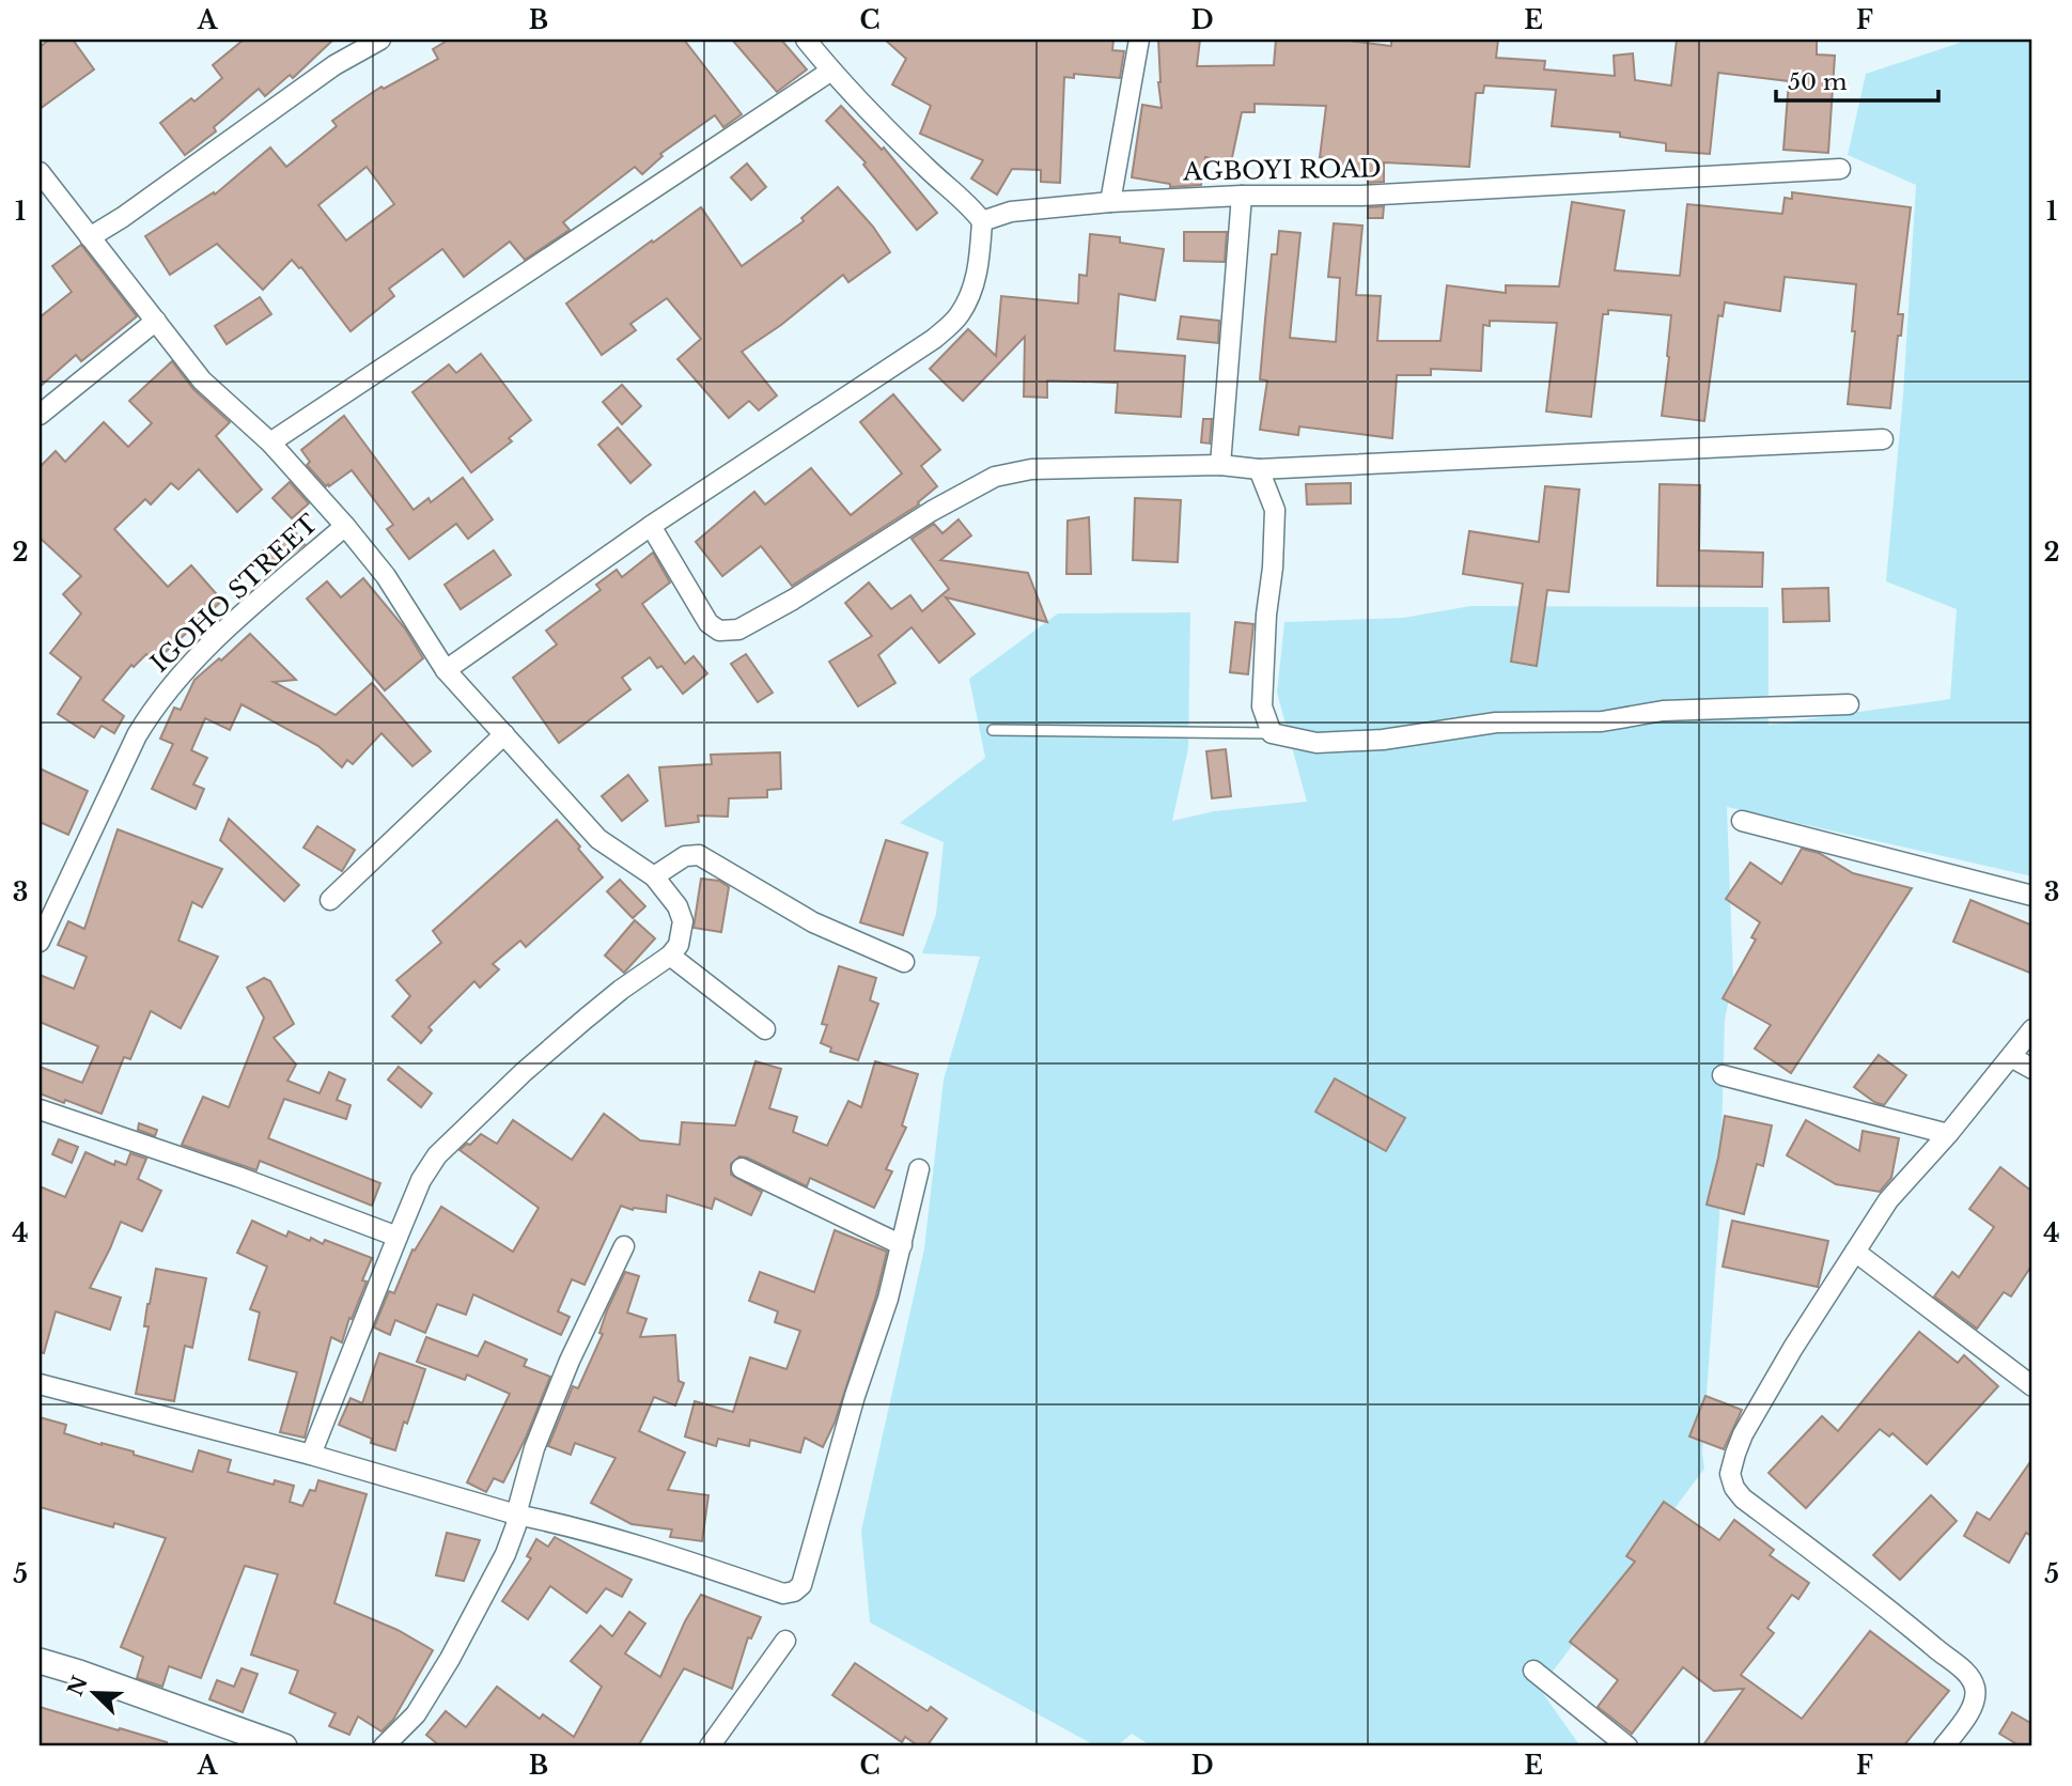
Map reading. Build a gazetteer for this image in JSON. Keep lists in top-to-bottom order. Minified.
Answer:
{"streets":{"street":["AGBOYI ROAD","IGOHO STREET"]},"scale_bar":"50 m","north":"top left","grid":{"columns":["A","B","C","D","E","F"],"rows":["1","2","3","4","5"]}}
